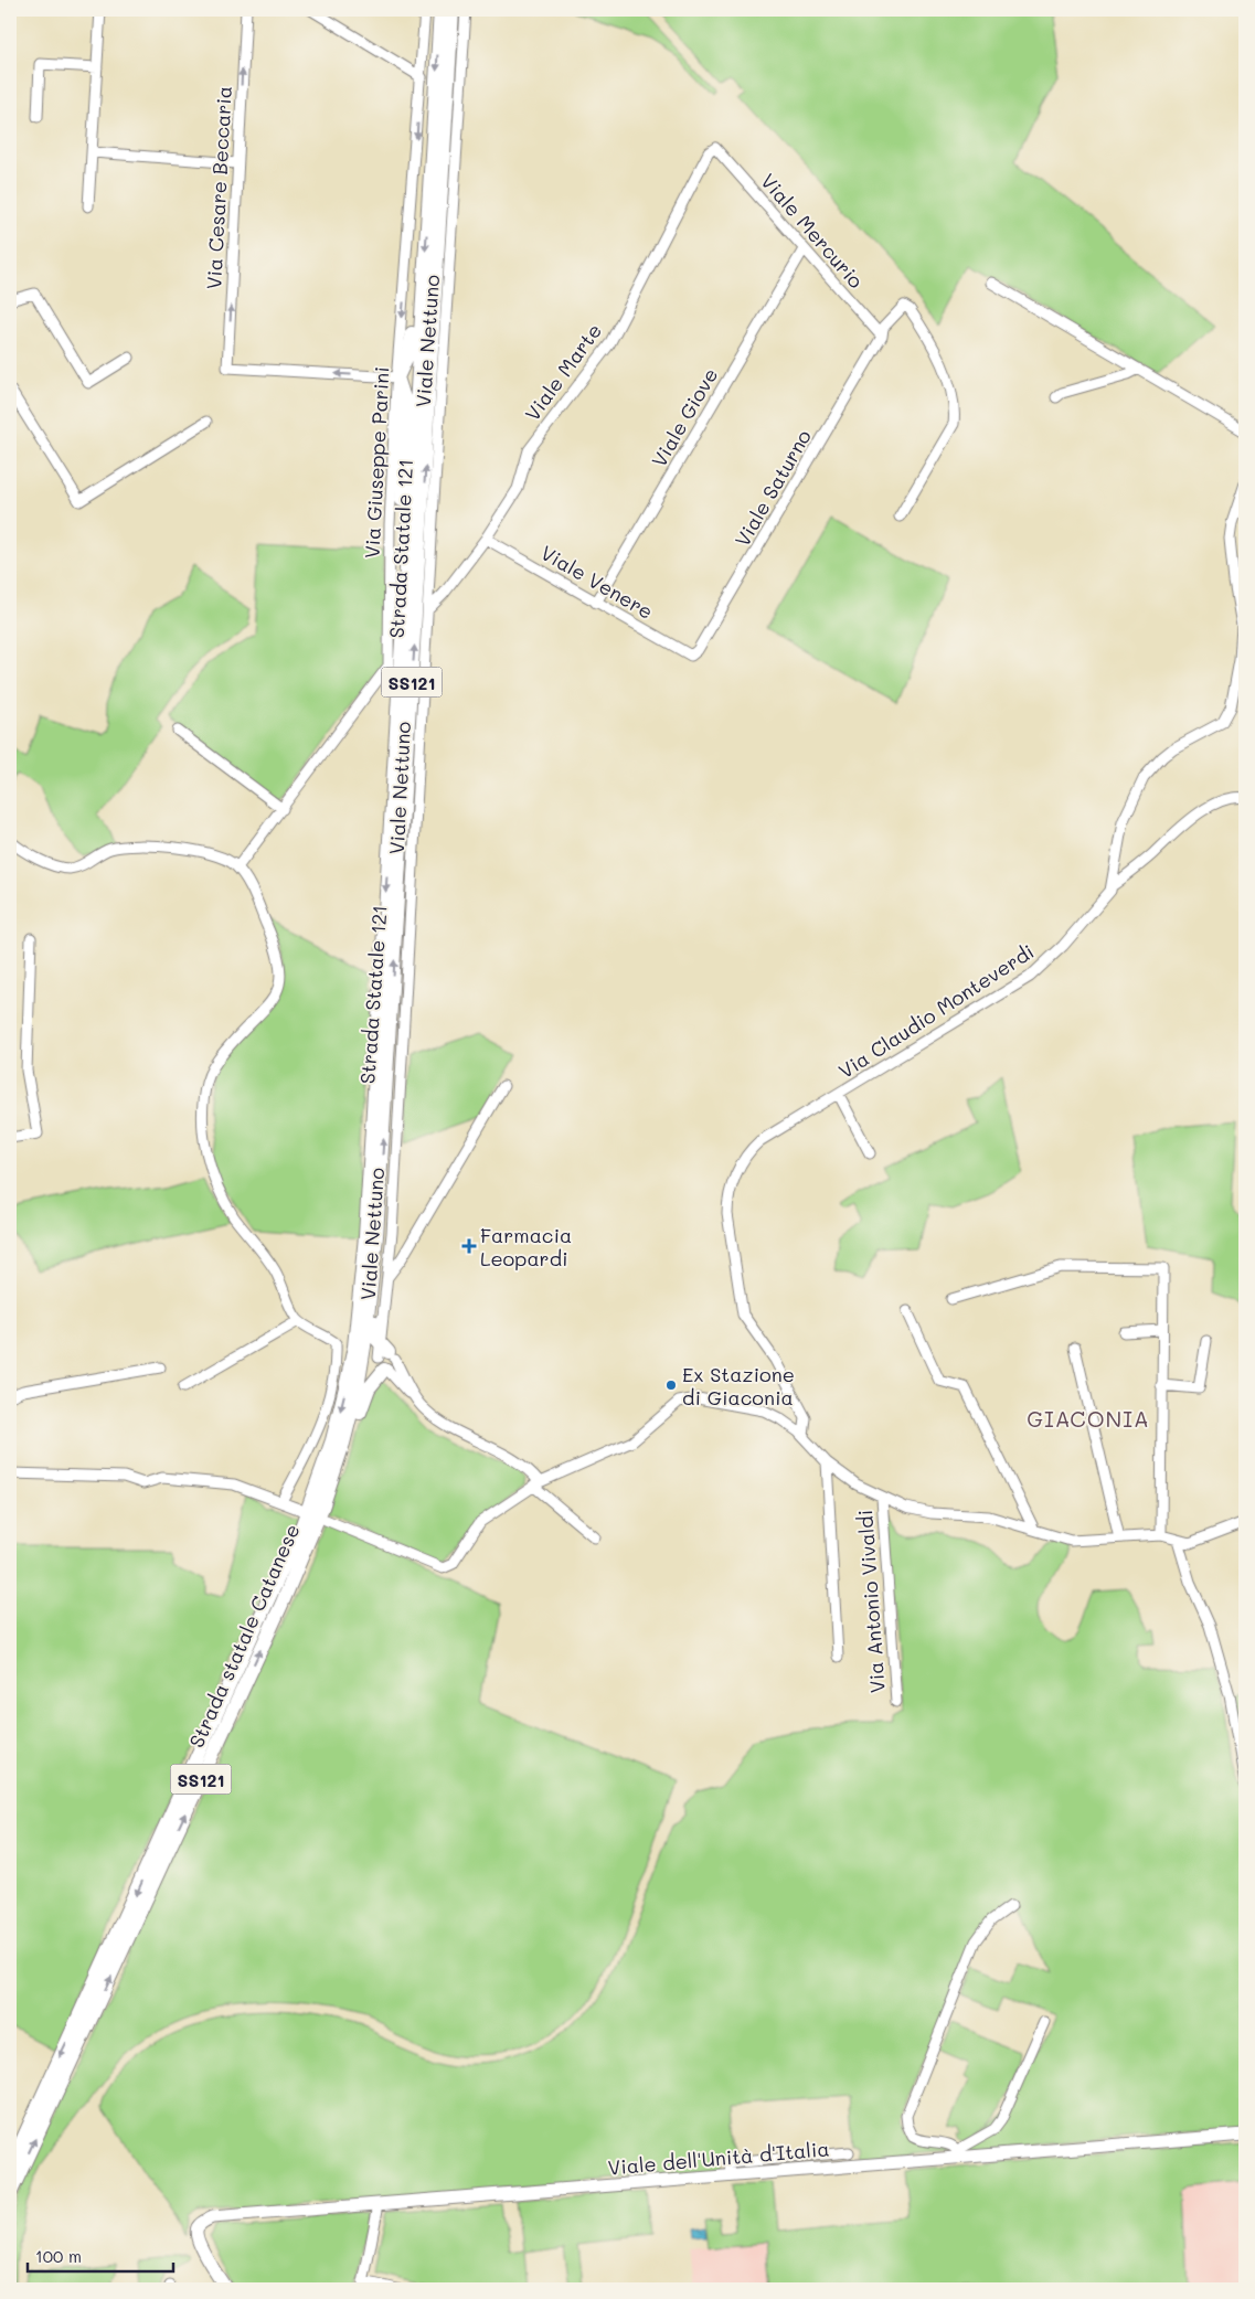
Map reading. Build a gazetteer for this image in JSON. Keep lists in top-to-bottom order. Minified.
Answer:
{"streets":{"main road":["Strada Statale 121","SS121","Strada statale Catanese"],"street":["Via Cesare Beccaria","Viale Mercurio","Viale Nettuno","Viale Marte","Viale Giove","Via Giuseppe Parini","Viale Saturno","Viale Venere","Via Claudio Monteverdi","Via Antonio Vivaldi","Viale dell'Unità d'Italia"]},"crossings":[["Via Cesare Beccaria","Via Giuseppe Parini"],["Viale Mercurio","Viale Marte"],["Viale Mercurio","Viale Giove"],["Viale Mercurio","Viale Saturno"],["Viale Nettuno","Viale Marte"],["Viale Marte","Viale Venere"],["Viale Giove","Viale Venere"],["Viale Saturno","Viale Venere"],["Strada Statale 121","Strada statale Catanese"]],"districts":["GIACONIA"],"places":{"health":["Farmacia Leopardi"],"other":["Ex Stazione di Giaconia"]},"scale_bar":"100 m"}
